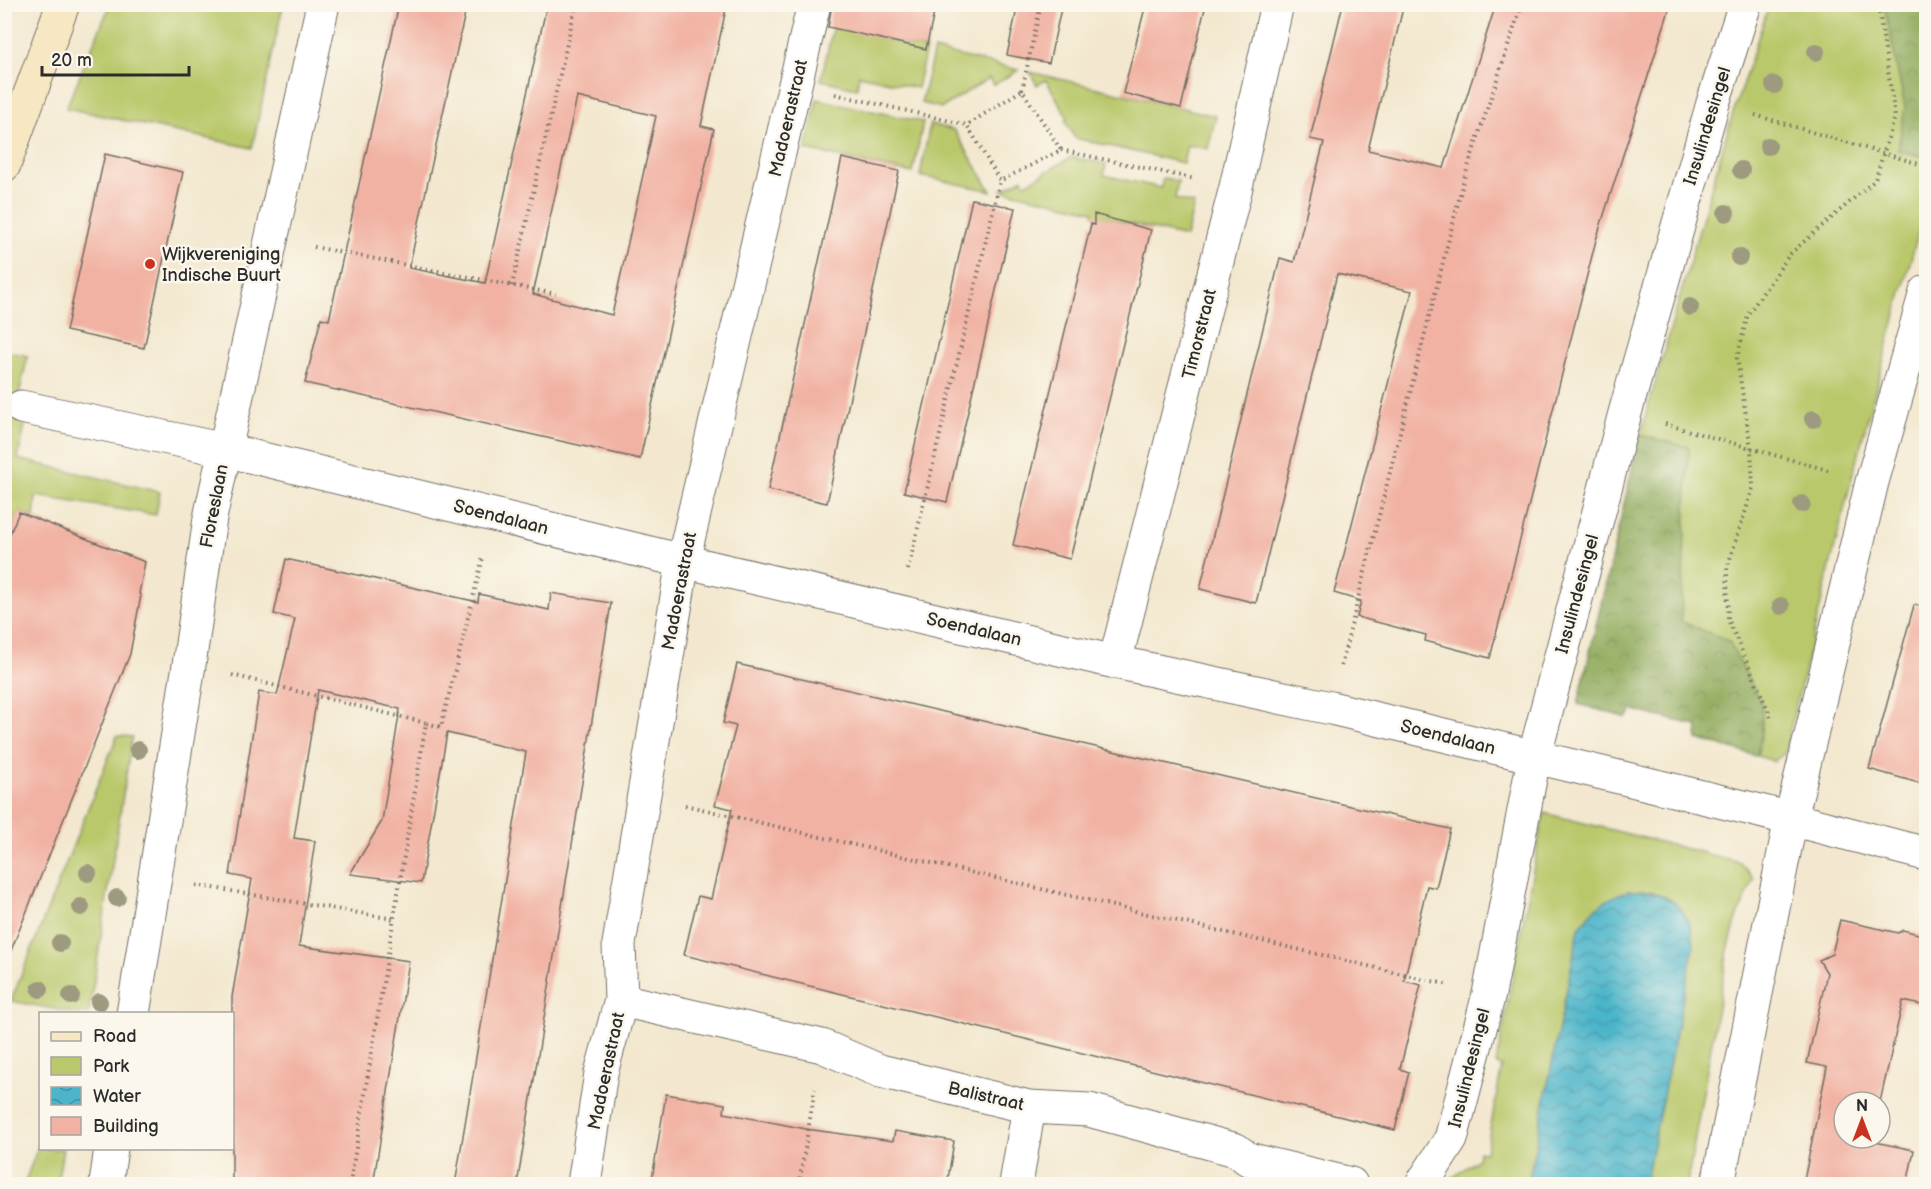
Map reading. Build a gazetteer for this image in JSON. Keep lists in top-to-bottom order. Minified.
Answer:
{"streets":{"street":["Madoerastraat","Insulindesingel","Timorstraat","Floreslaan","Soendalaan","Balistraat"]},"crossings":[["Madoerastraat","Soendalaan"],["Madoerastraat","Balistraat"],["Insulindesingel","Soendalaan"],["Timorstraat","Soendalaan"],["Floreslaan","Soendalaan"]],"places":["Wijkvereniging Indische Buurt"],"legend":["Road","Park","Water","Building"],"scale_bar":"20 m","north":"top"}
